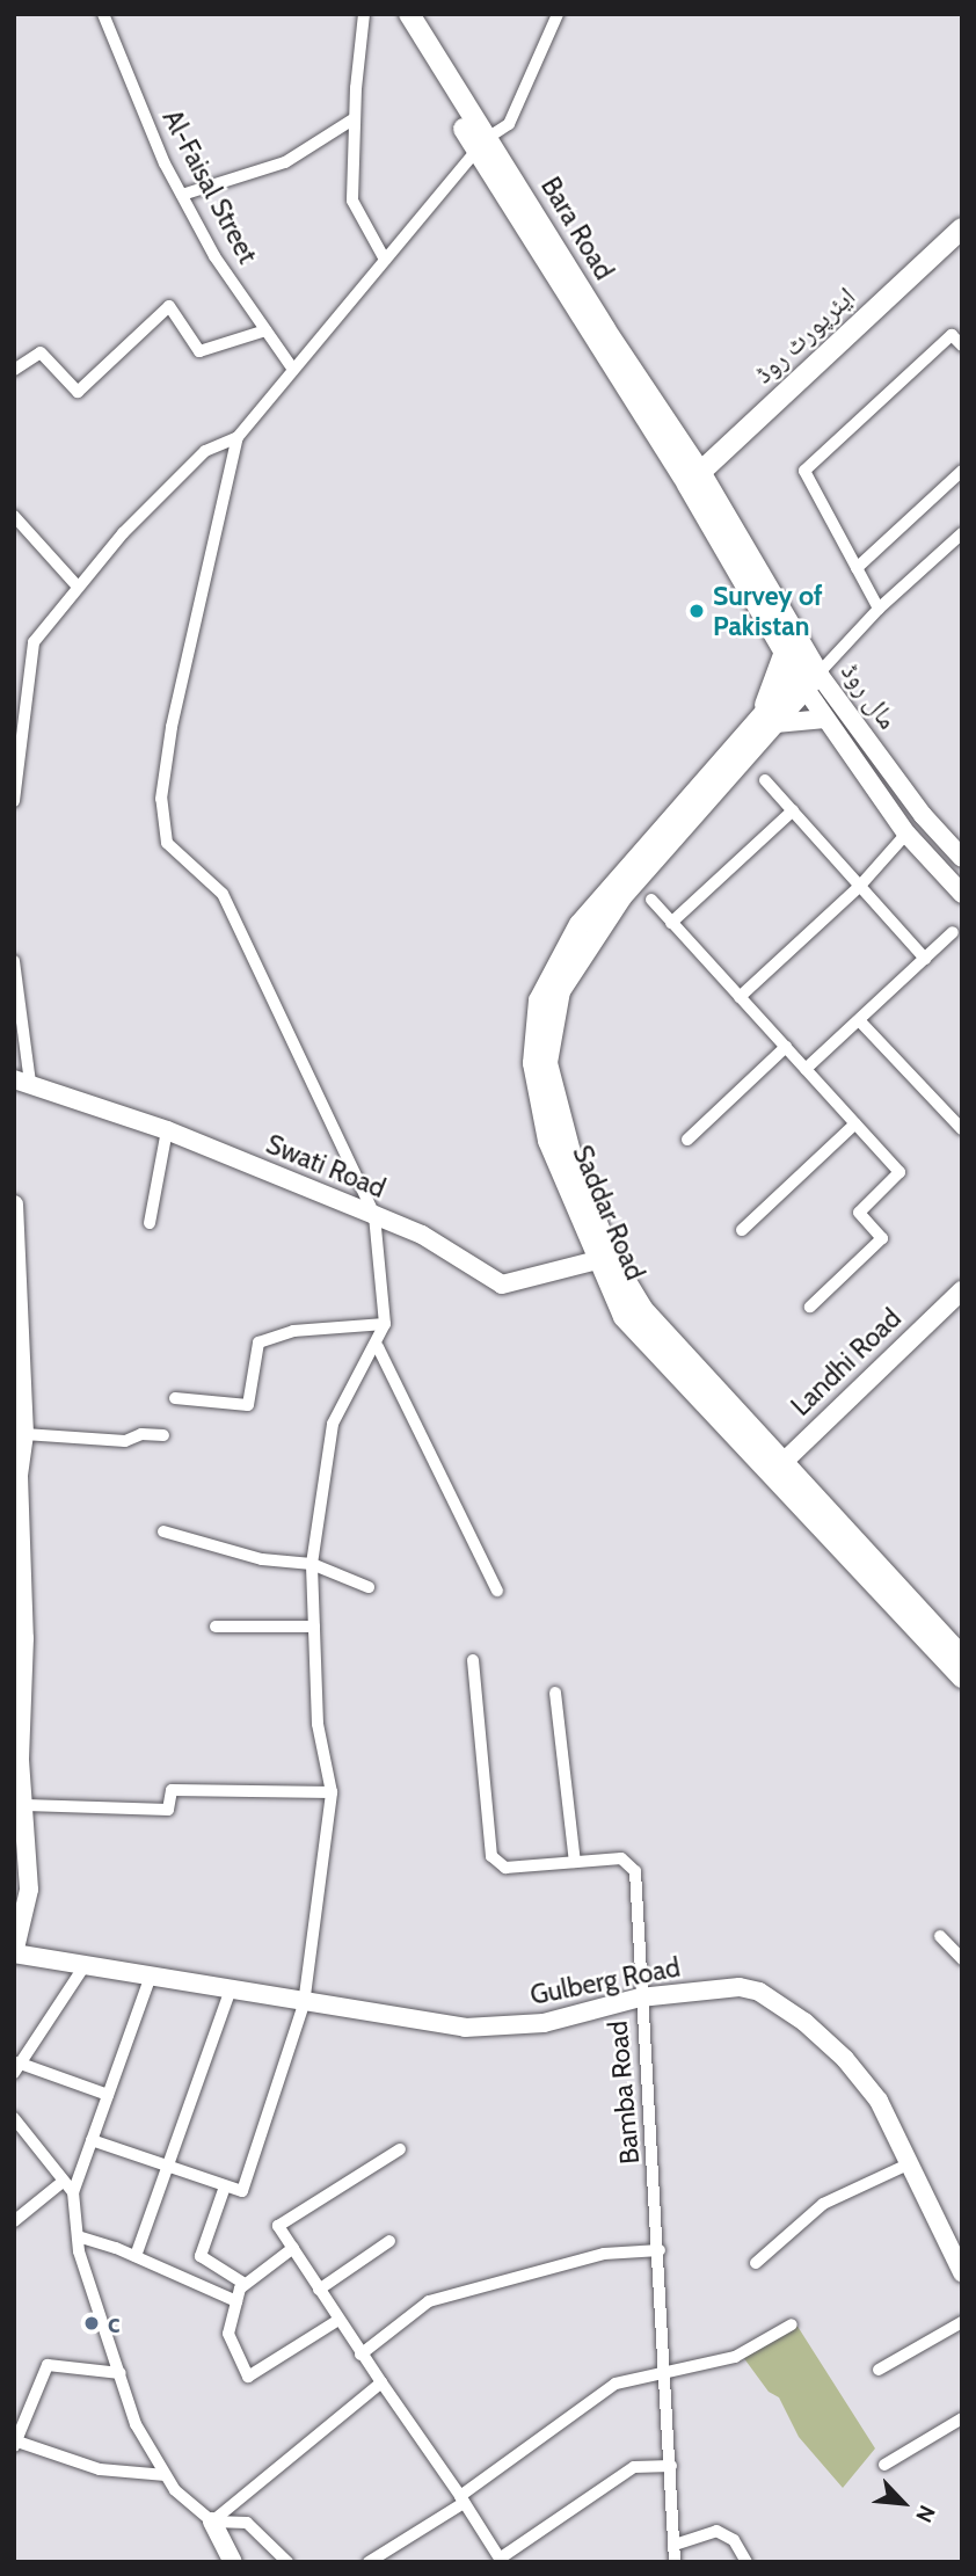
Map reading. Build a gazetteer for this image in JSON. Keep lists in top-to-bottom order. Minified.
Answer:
{"streets":{"main road":["Bara Road","ایئرپورٹ روڈ","مال روڈ"],"street":["Al-Faisal Street","Swati Road","Landhi Road","Gulberg Road","Bamba Road"]},"crossings":[["Bara Road","ایئرپورٹ روڈ"],["Bara Road","مال روڈ"],["ایئرپورٹ روڈ","مال روڈ"],["Gulberg Road","Bamba Road"]],"places":["Survey of Pakistan","c"],"north":"bottom right"}
